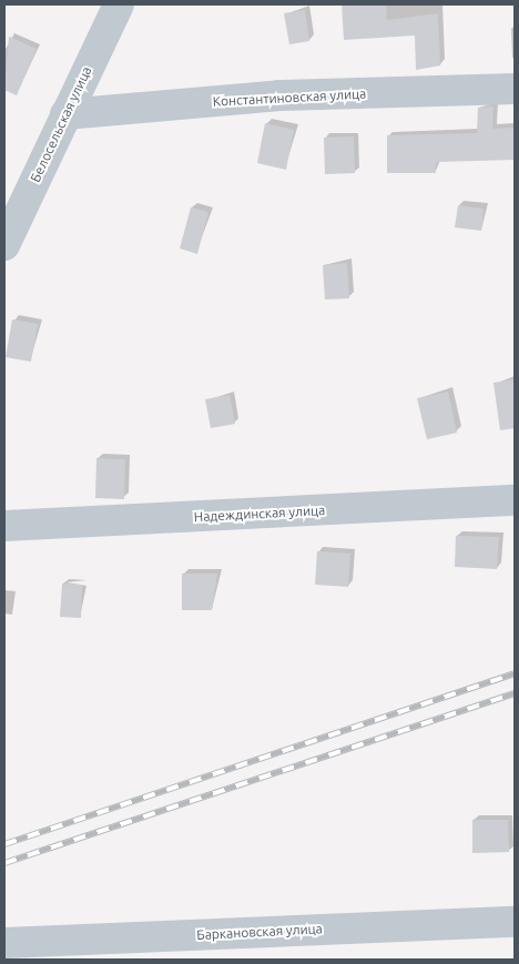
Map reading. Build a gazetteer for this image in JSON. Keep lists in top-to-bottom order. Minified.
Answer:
{"streets":{"street":["Константиновская улица","Белосельская улица","Надеждинская улица","Баркановская улица"]},"crossings":[["Константиновская улица","Белосельская улица"]]}
